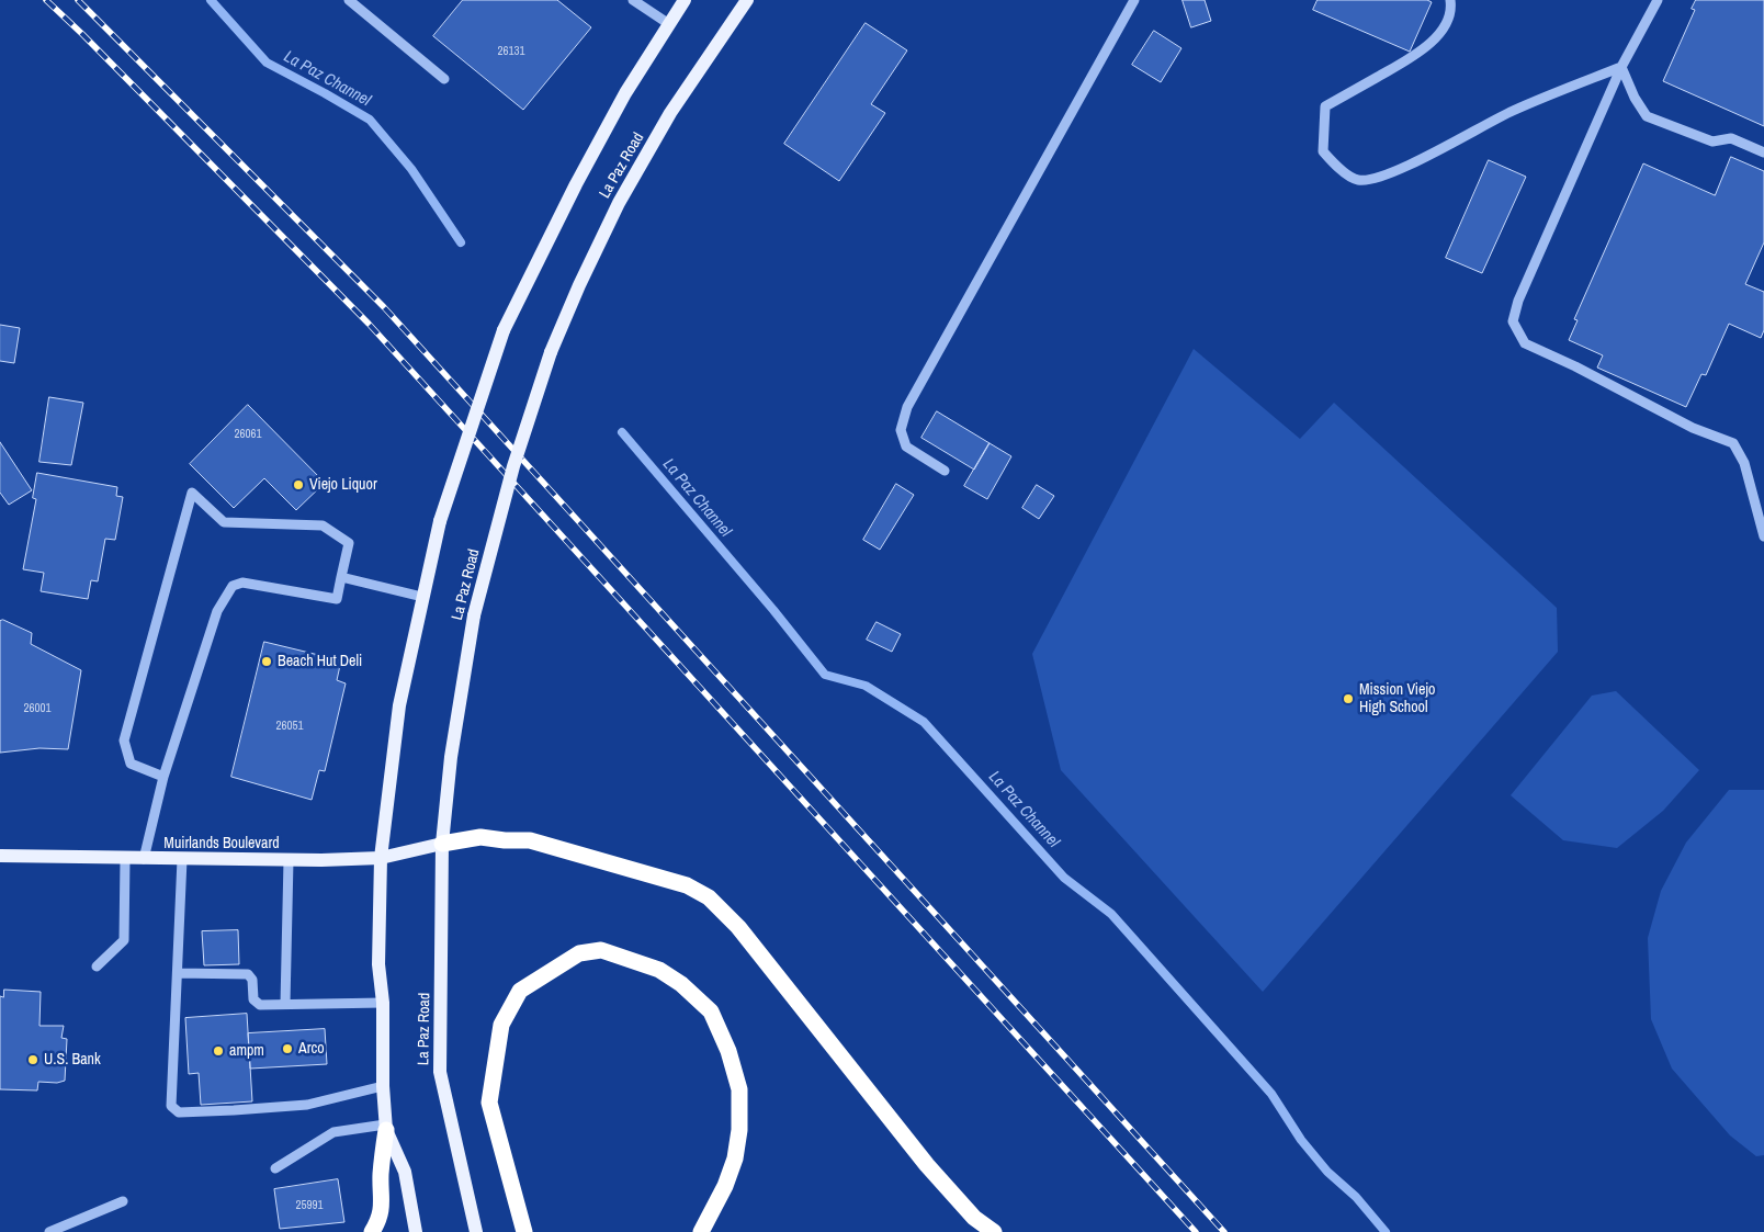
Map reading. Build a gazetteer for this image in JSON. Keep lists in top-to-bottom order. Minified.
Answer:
{"streets":{"main road":["La Paz Road","Muirlands Boulevard"]},"crossings":[["La Paz Road","Muirlands Boulevard"]],"water":["La Paz Channel"],"places":["Viejo Liquor","Beach Hut Deli","Mission Viejo High School","Arco","ampm","U.S. Bank"],"house_numbers":["26131","26061","26001","26051","25991"]}
